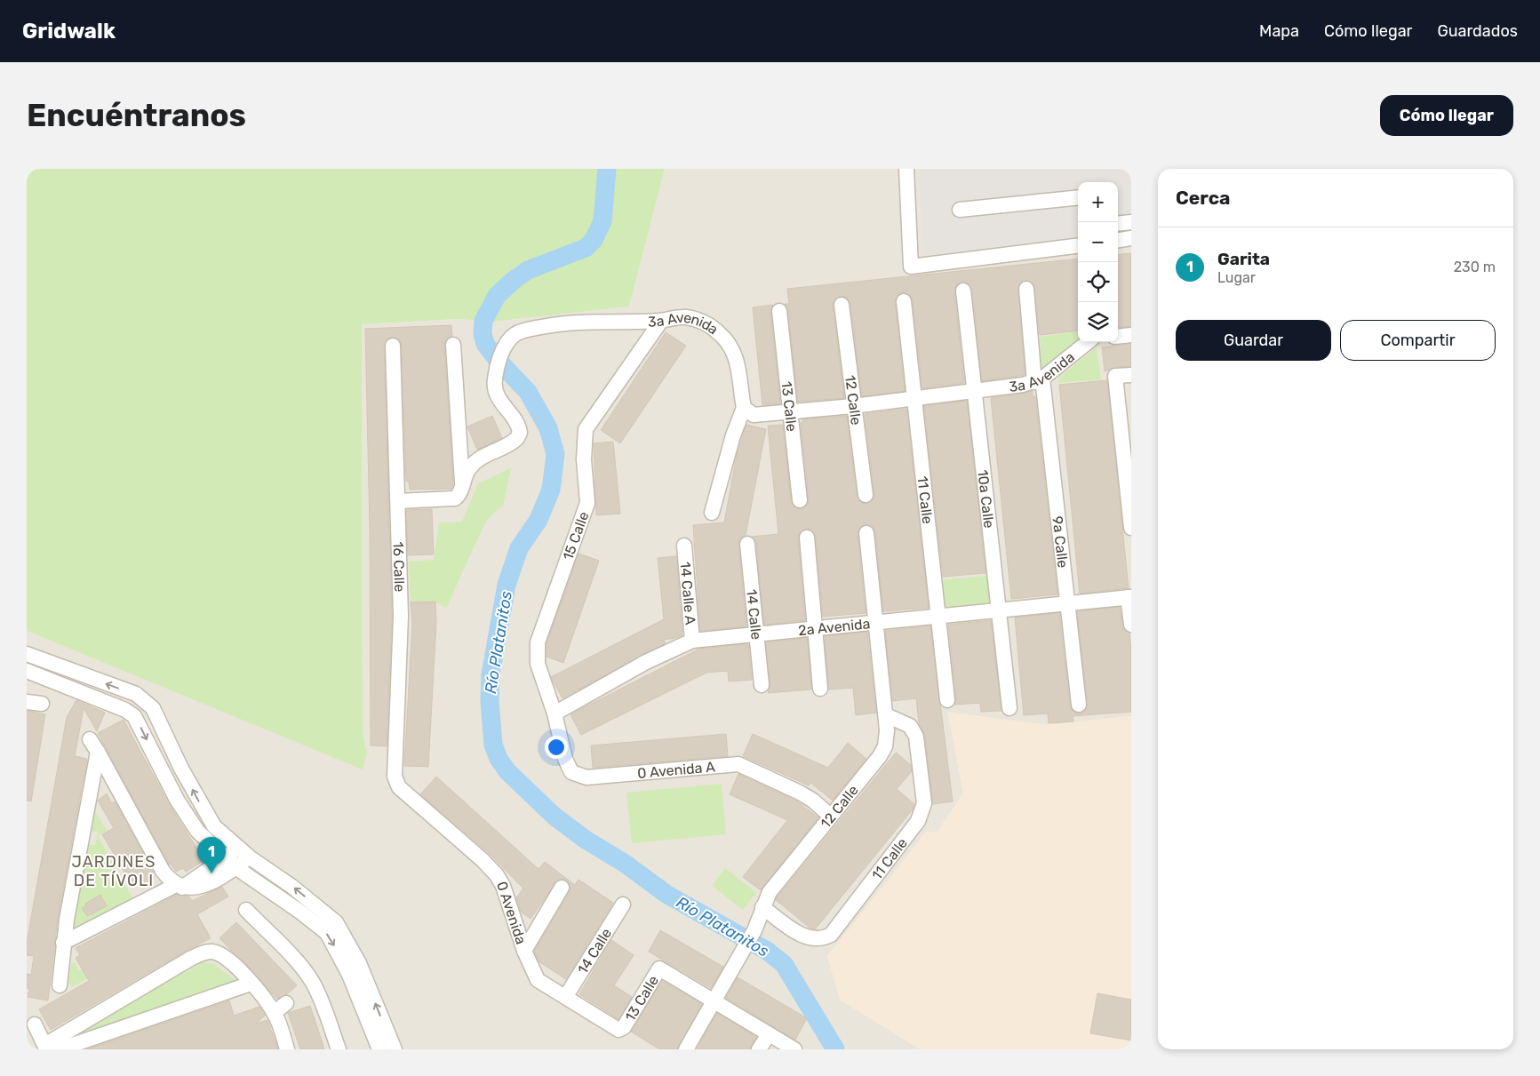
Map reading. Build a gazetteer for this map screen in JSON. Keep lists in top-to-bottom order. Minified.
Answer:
{"streets":{"street":["3a Avenida","12 Calle","13 Calle","10a Calle","11 Calle","15 Calle","9a Calle","16 Calle","14 Calle A","14 Calle","2a Avenida","0 Avenida A","0 Avenida"]},"crossings":[["3a Avenida","12 Calle"],["3a Avenida","13 Calle"],["3a Avenida","10a Calle"],["3a Avenida","11 Calle"],["3a Avenida","15 Calle"],["3a Avenida","9a Calle"],["3a Avenida","16 Calle"],["12 Calle","13 Calle"],["12 Calle","11 Calle"],["12 Calle","2a Avenida"],["12 Calle","0 Avenida A"],["13 Calle","0 Avenida"],["10a Calle","2a Avenida"],["11 Calle","2a Avenida"],["15 Calle","2a Avenida"],["15 Calle","0 Avenida A"],["9a Calle","2a Avenida"],["16 Calle","0 Avenida"],["14 Calle A","2a Avenida"],["14 Calle","2a Avenida"],["14 Calle","0 Avenida"],["2a Avenida","0 Avenida A"]],"districts":["JARDINES DE TÍVOLI"],"water":["Río Platanitos"],"page":{"header":"Gridwalk","nav":["Mapa","Cómo llegar","Guardados"],"buttons":["Cómo llegar",["Guardar","Compartir"]],"title":"Encuéntranos","heading":"Cerca","map_buttons":["+","−"],"list":[{"mark":"1","name":"Garita","note":"Lugar","value":"230 m"}],"pins":"1"}}
